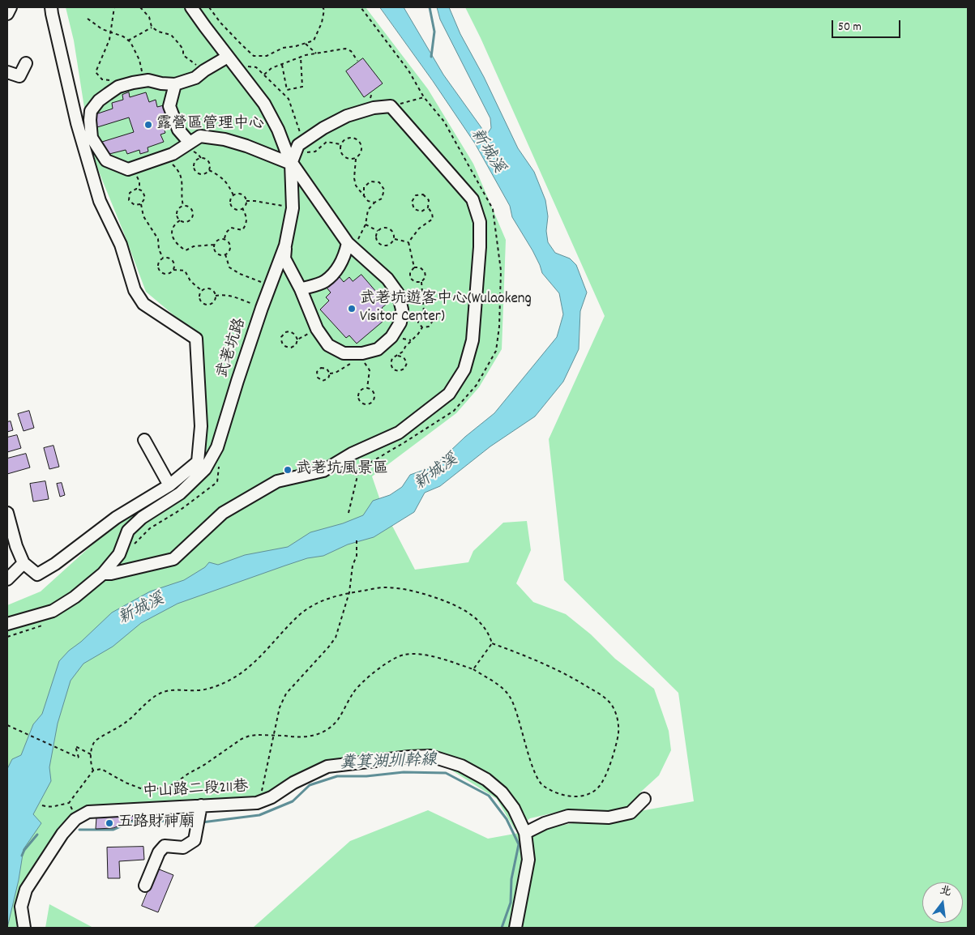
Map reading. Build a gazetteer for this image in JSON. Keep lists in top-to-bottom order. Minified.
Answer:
{"streets":{"street":["武荖坑路","中山路二段211巷"]},"water":["新城溪","糞箕湖圳幹線"],"places":["露營區管理中心","武荖坑遊客中心(Wulaokeng Visitor Center)","武荖坑風景區","五路財神廟"],"scale_bar":"50 m","north":"top"}
